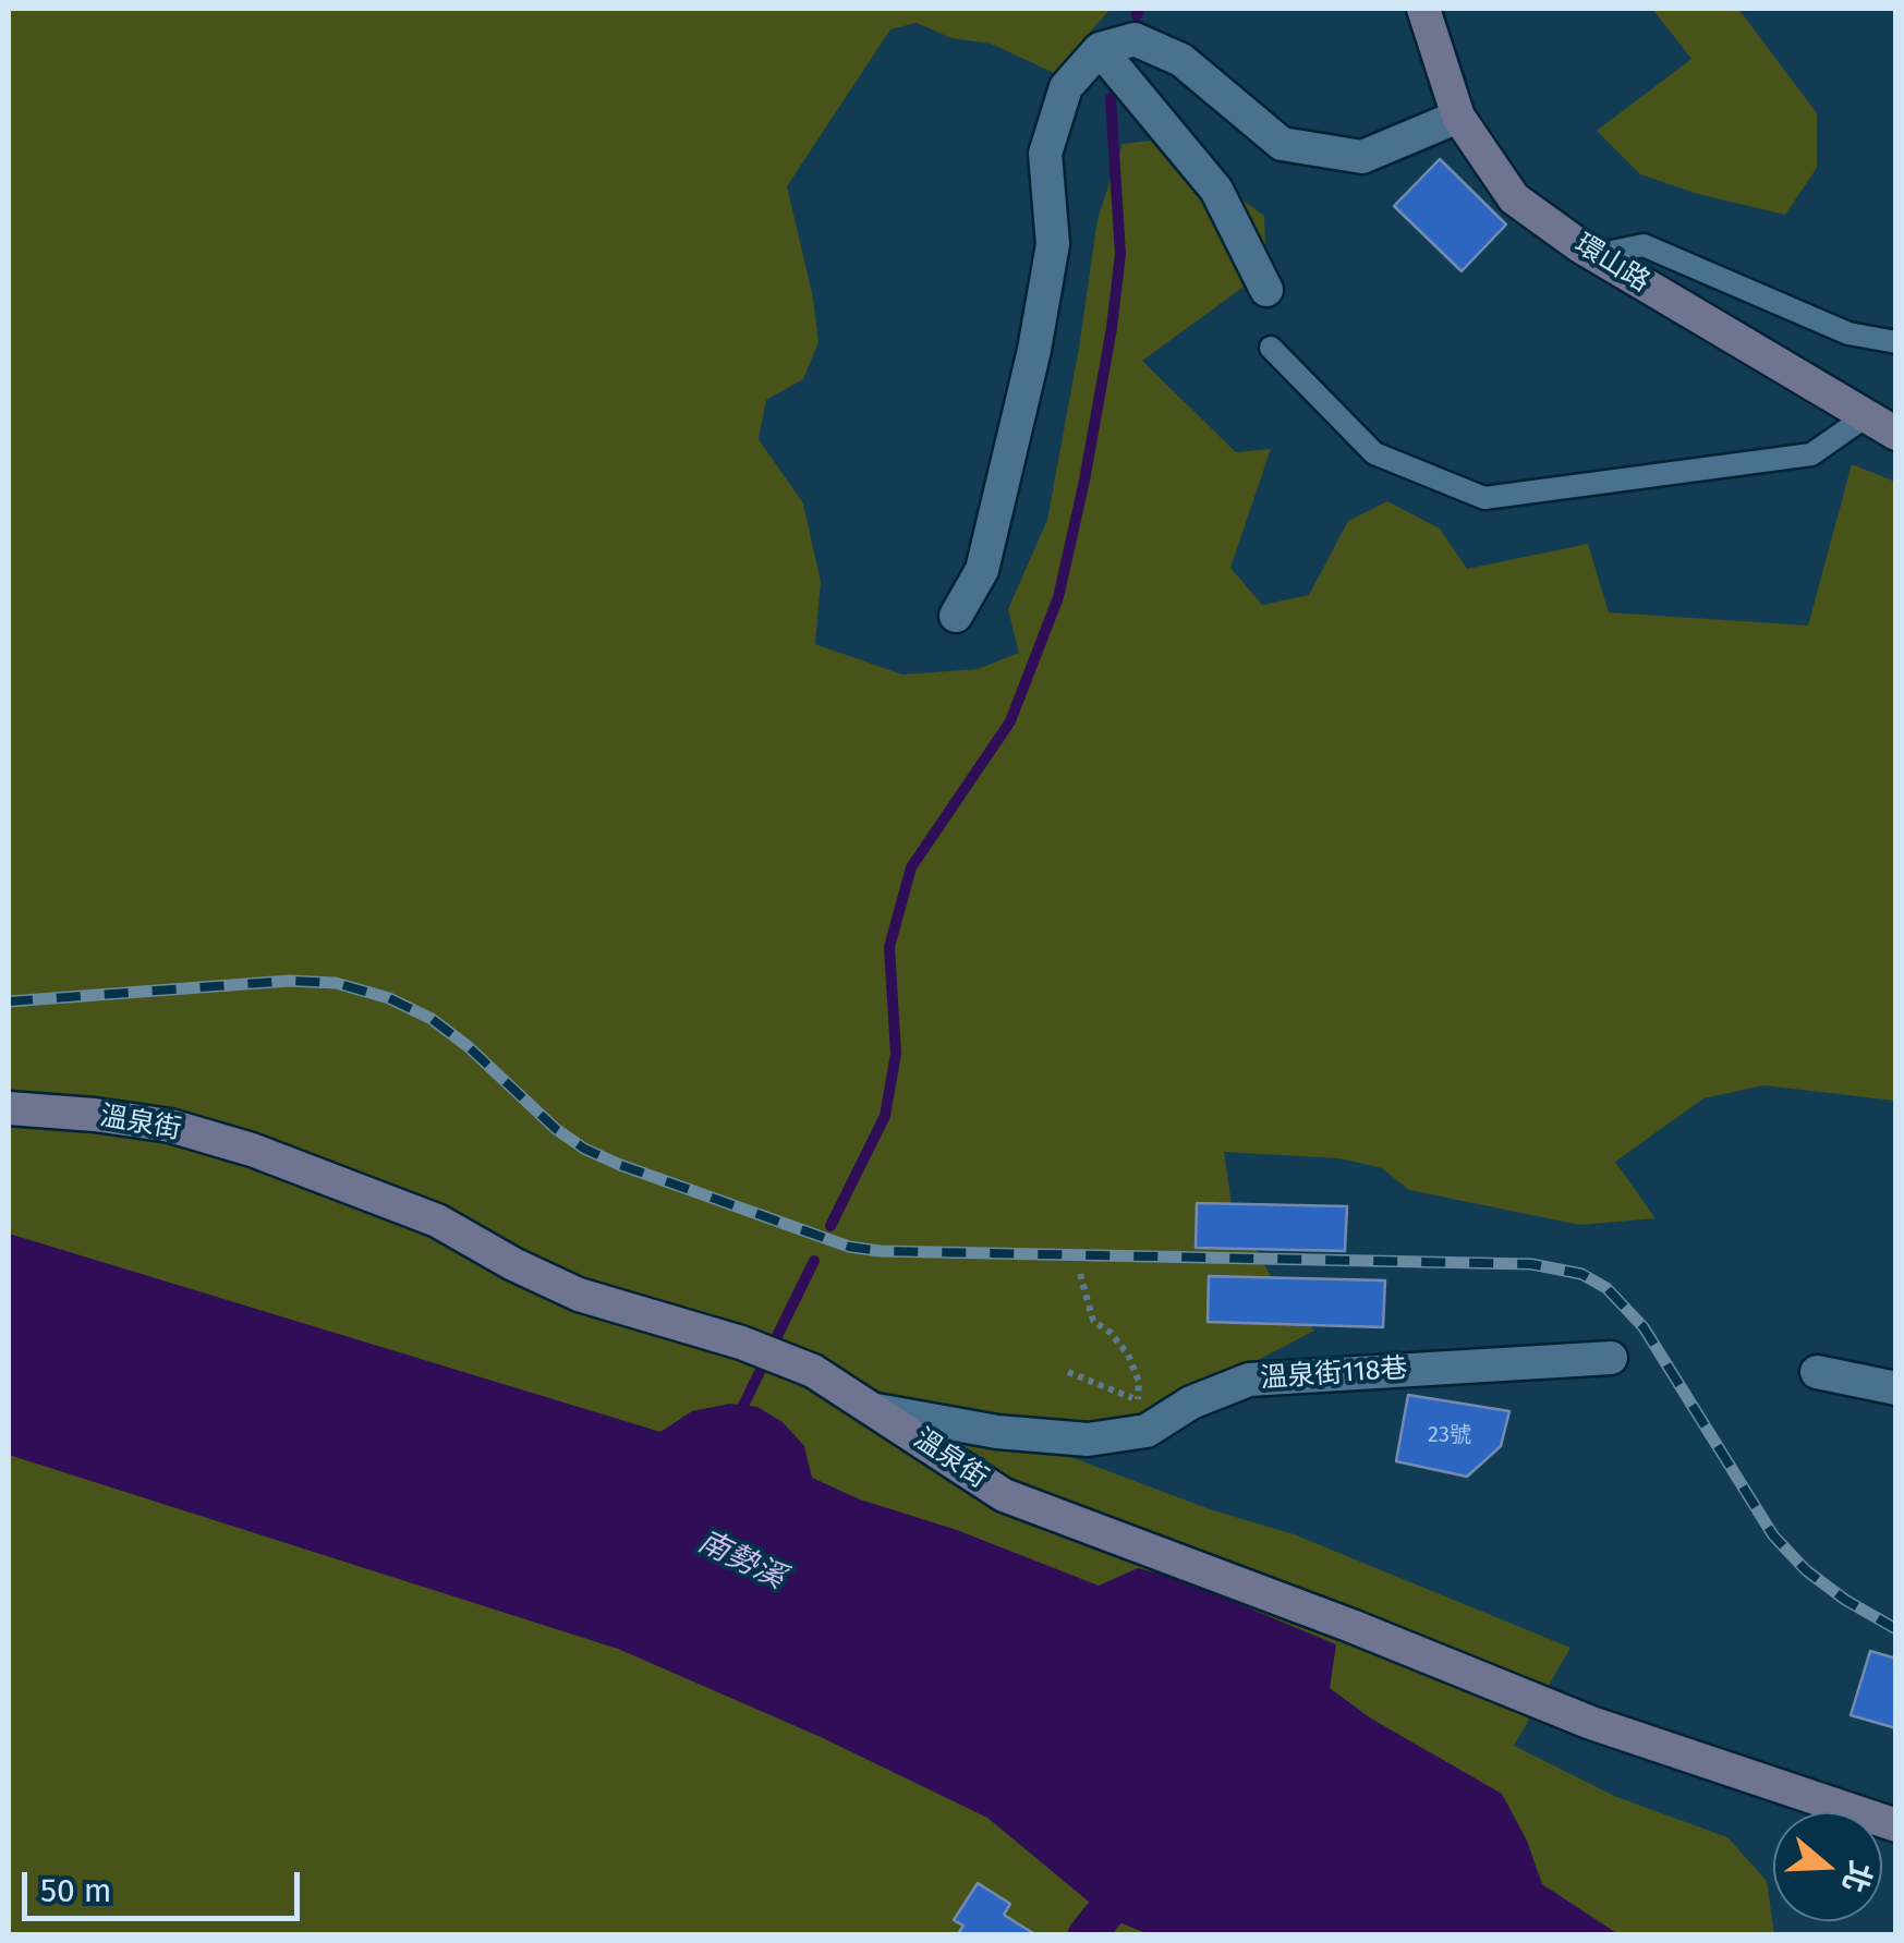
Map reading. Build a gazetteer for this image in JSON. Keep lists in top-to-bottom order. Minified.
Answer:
{"streets":{"street":["環山路","溫泉街","溫泉街118巷"]},"crossings":[["溫泉街","溫泉街118巷"]],"water":["南勢溪"],"house_numbers":["23號"],"scale_bar":"50 m","north":"right"}
